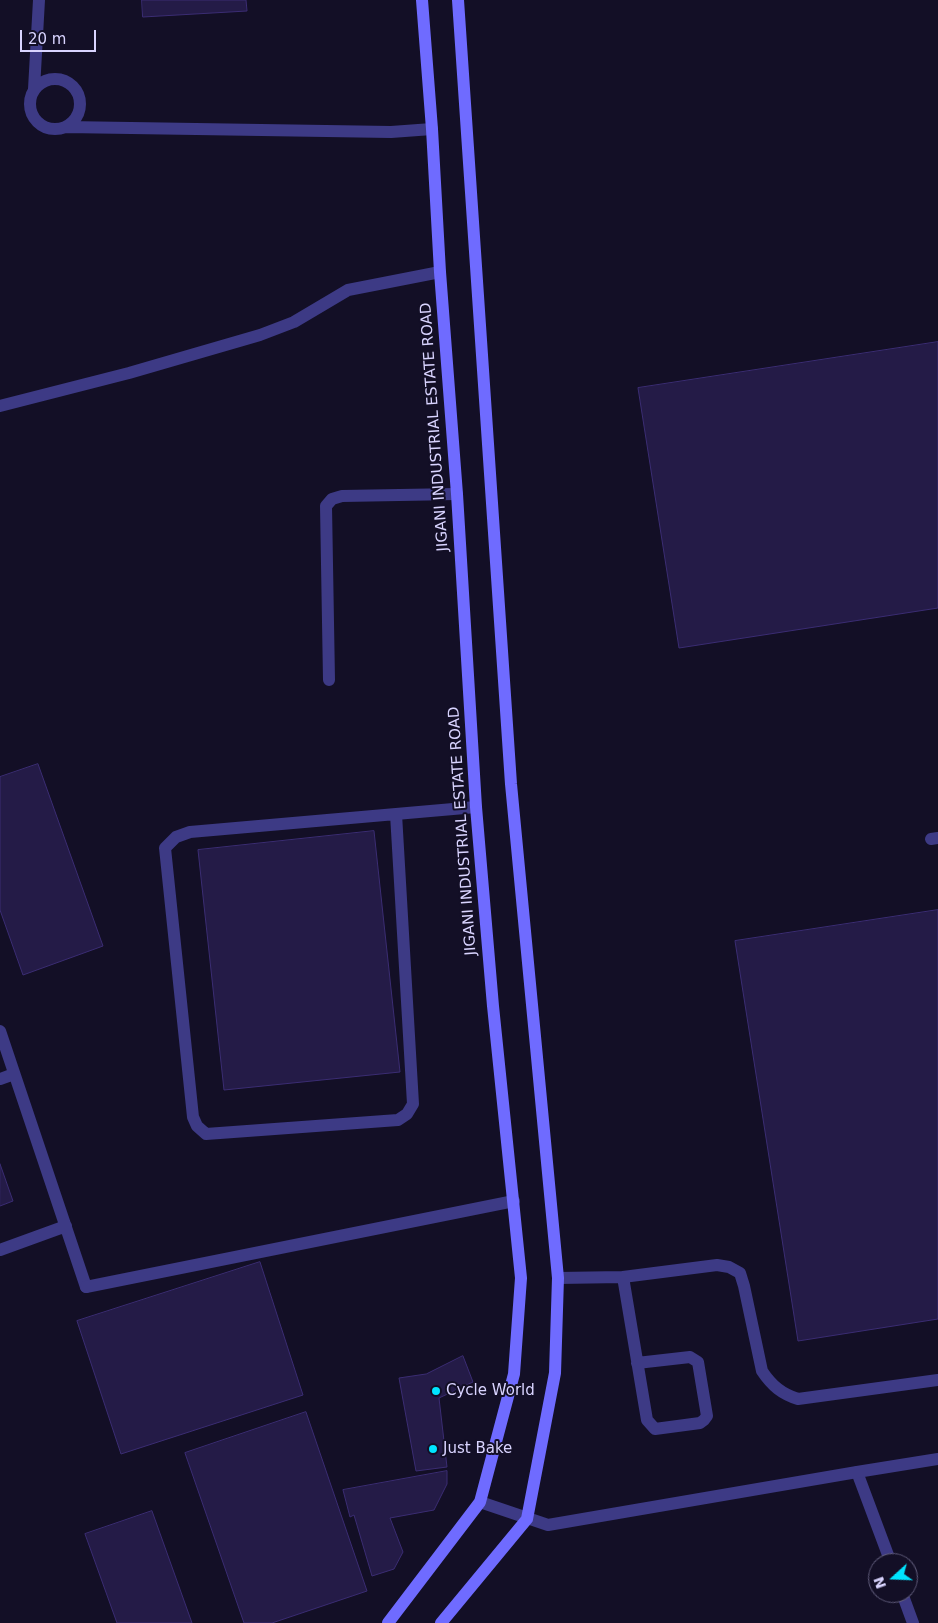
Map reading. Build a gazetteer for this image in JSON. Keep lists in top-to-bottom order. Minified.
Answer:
{"streets":{"main road":["JIGANI INDUSTRIAL ESTATE ROAD"]},"places":["Cycle World","Just Bake"],"scale_bar":"20 m","north":"left"}
